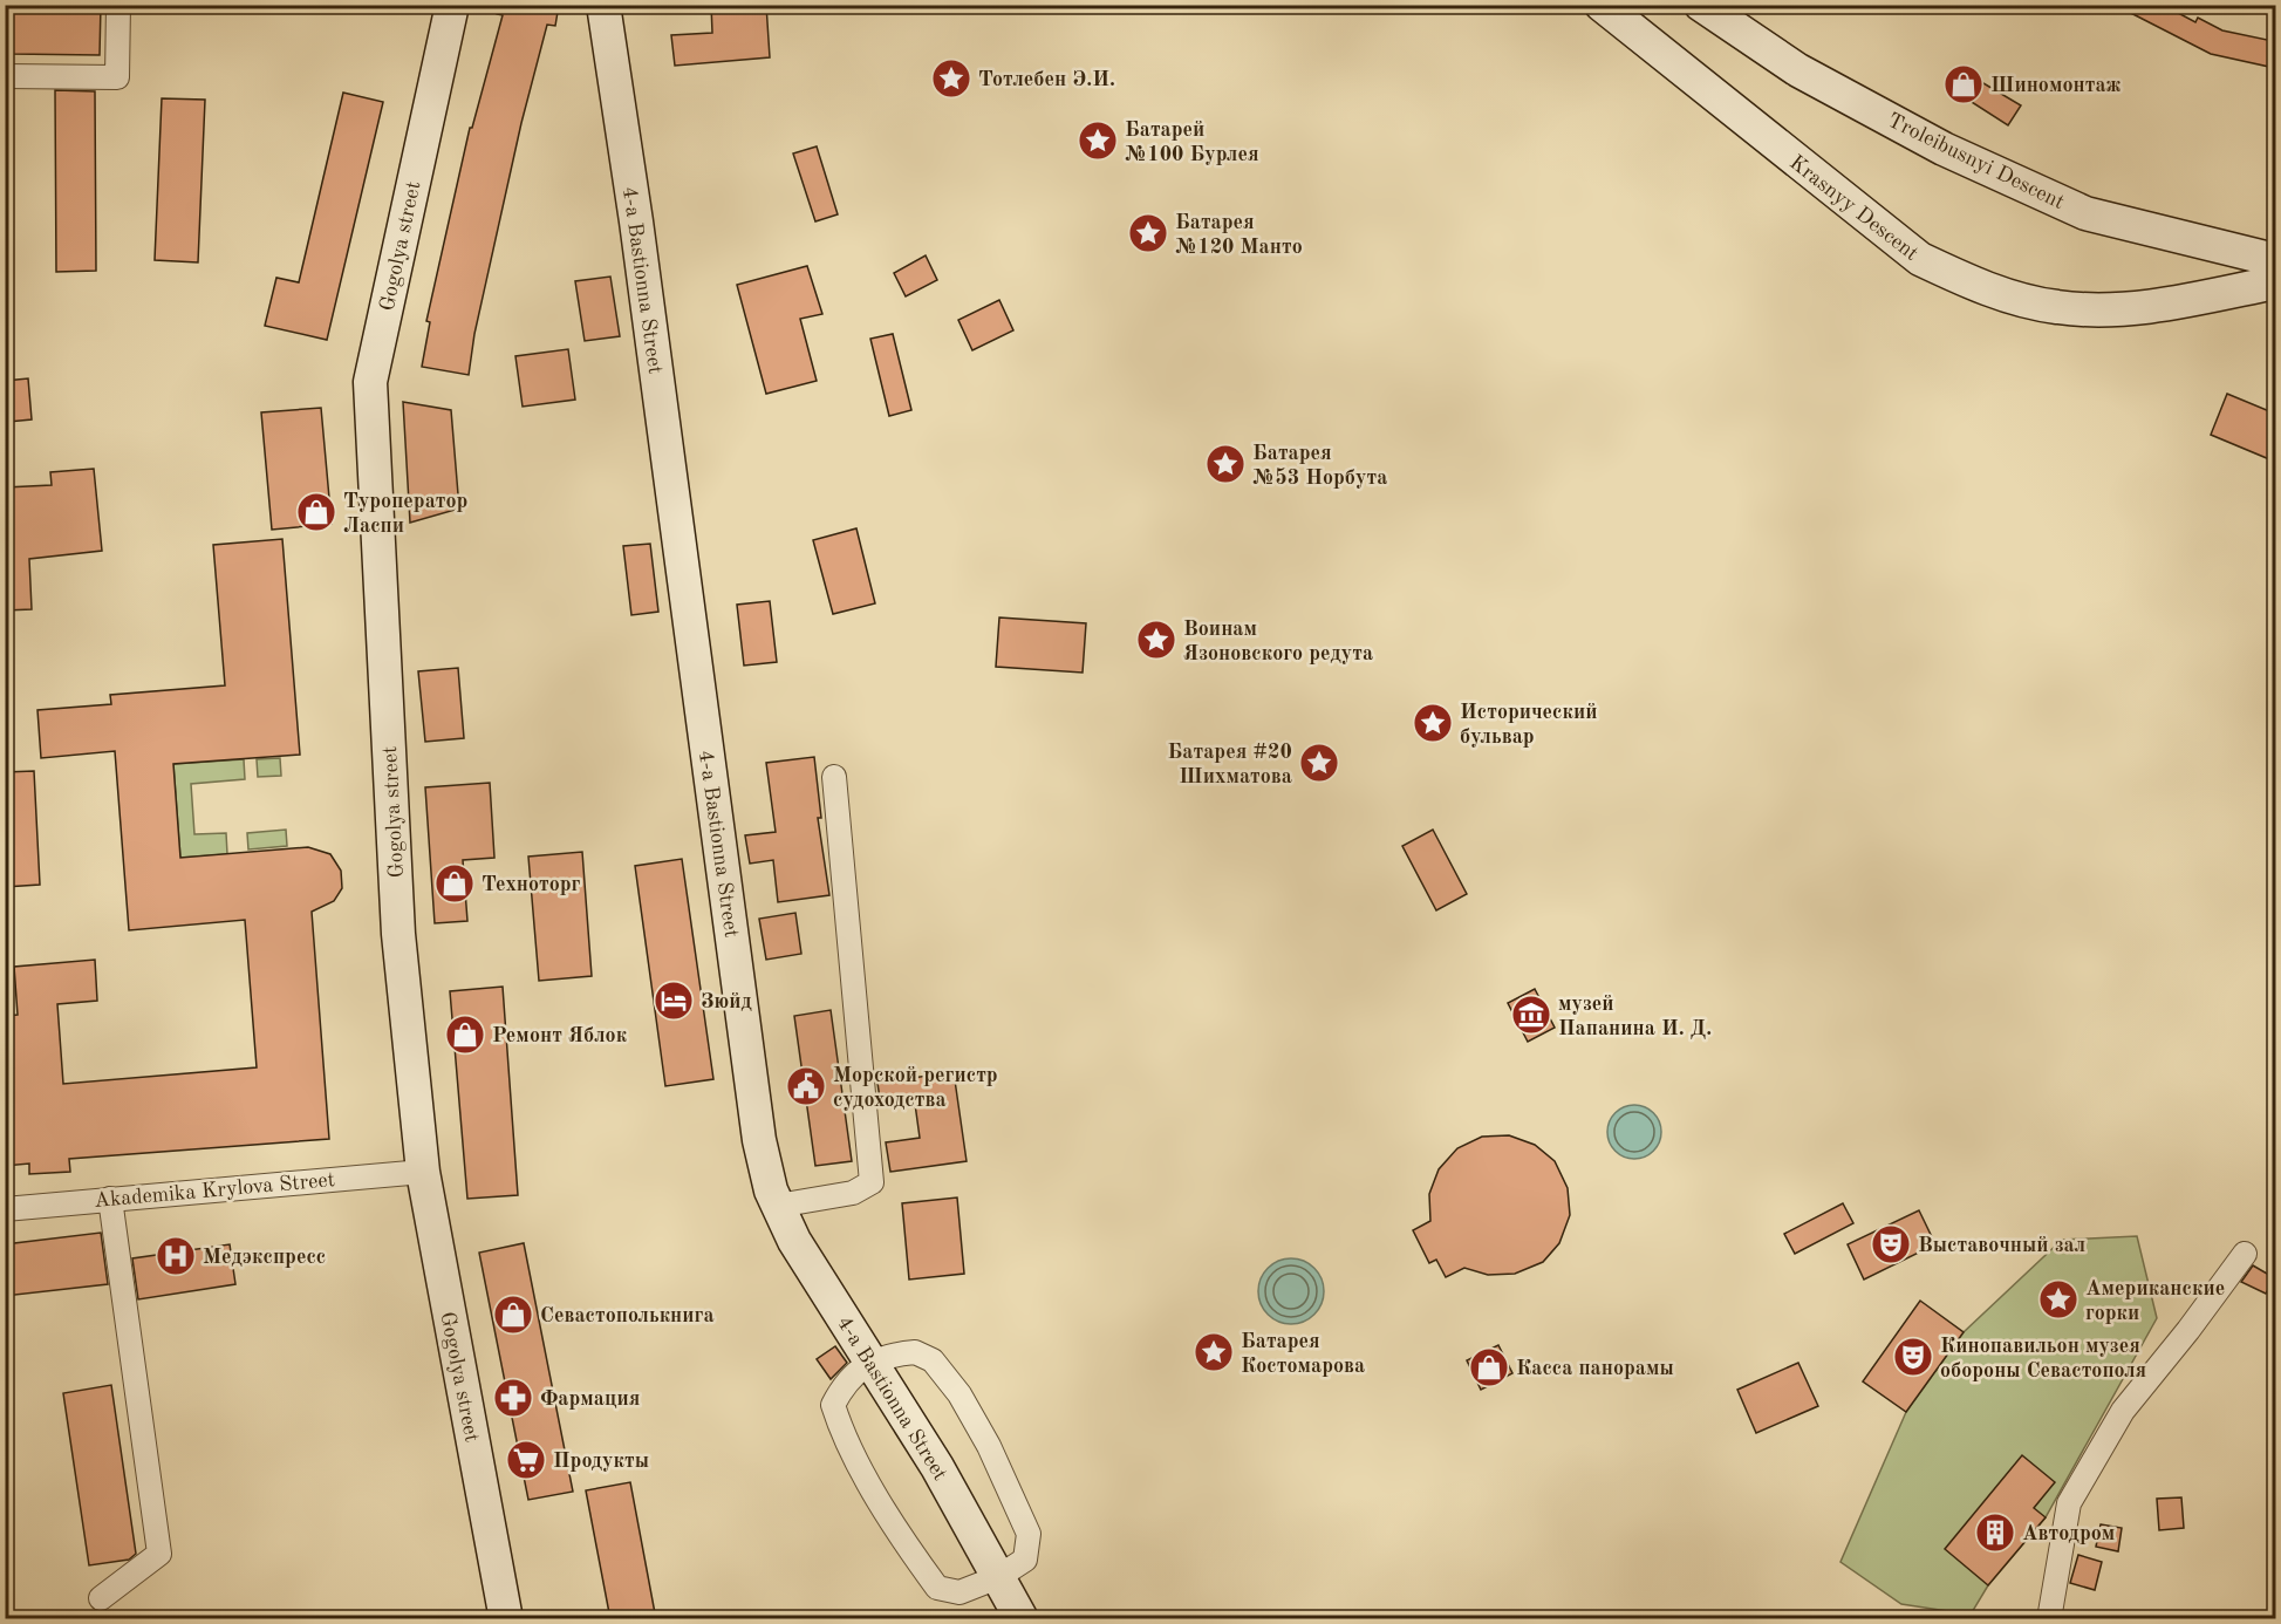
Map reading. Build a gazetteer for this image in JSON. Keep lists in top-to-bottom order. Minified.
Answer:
{"streets":{"main road":["Troleibusnyi Descent","Krasnyy Descent","Gogolya street","4-a Bastionna Street"],"street":["Akademika Krylova Street"]},"crossings":[["Gogolya street","Akademika Krylova Street"]],"places":{"place":["Тотлебен Э.И.","Батарей №100 Бурлея","Батарея №120 Манто","Батарея №53 Норбута","Воинам Язоновского редута","Исторический бульвар","Батарея #20 Шихматова","Американские горки","Батарея Костомарова"],"shop":["Шиномонтаж","Туроператор Ласпи","Техноторг","Ремонт Яблок","Севастополькнига","Касса панорамы"],"hotel":["Зюйд"],"museum":["музей Папанина И. Д."],"public building":["Морской регистр судоходства"],"theatre":["Выставочный зал","Кинопавильон музея обороны Севастополя"],"hospital":["Медэкспресс"],"pharmacy":["Фармация"],"supermarket":["Продукты"],"building":["Автодром"]}}
